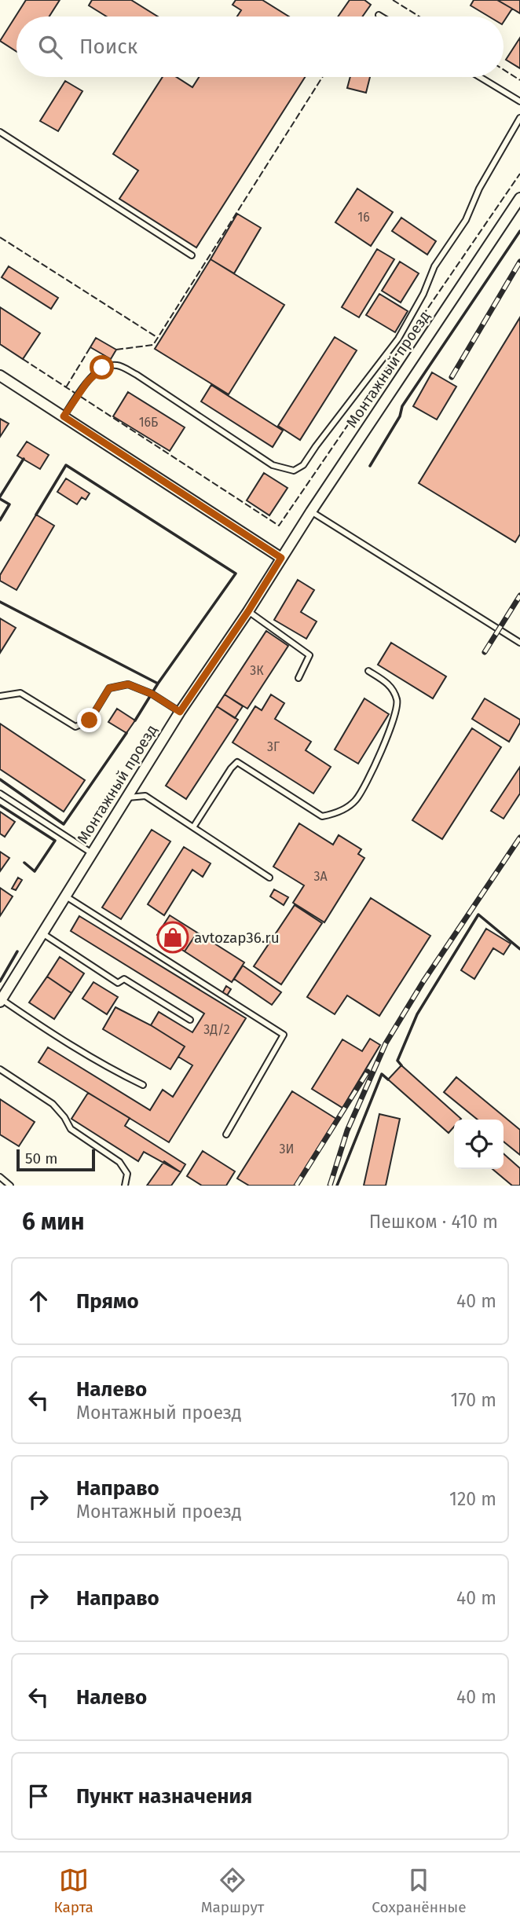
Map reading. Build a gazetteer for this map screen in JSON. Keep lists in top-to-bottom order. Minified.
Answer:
{"streets":{"street":["Монтажный проезд"]},"places":{"shop":["avtozap36.ru"]},"house_numbers":["16","16Б","3К","3Г","3А","3Д/2","3И"],"scale_bar":"50 m","page":{"search":"Поиск","scale":"50 m","heading":["6 мин","Пешком · 410 m"],"list":[["Прямо","40 m"],["Налево","Монтажный проезд","170 m"],["Направо","Монтажный проезд","120 m"],["Направо","40 m"],["Налево","40 m"],"Пункт назначения"],"nav":["Карта","Маршрут","Сохранённые"]}}
